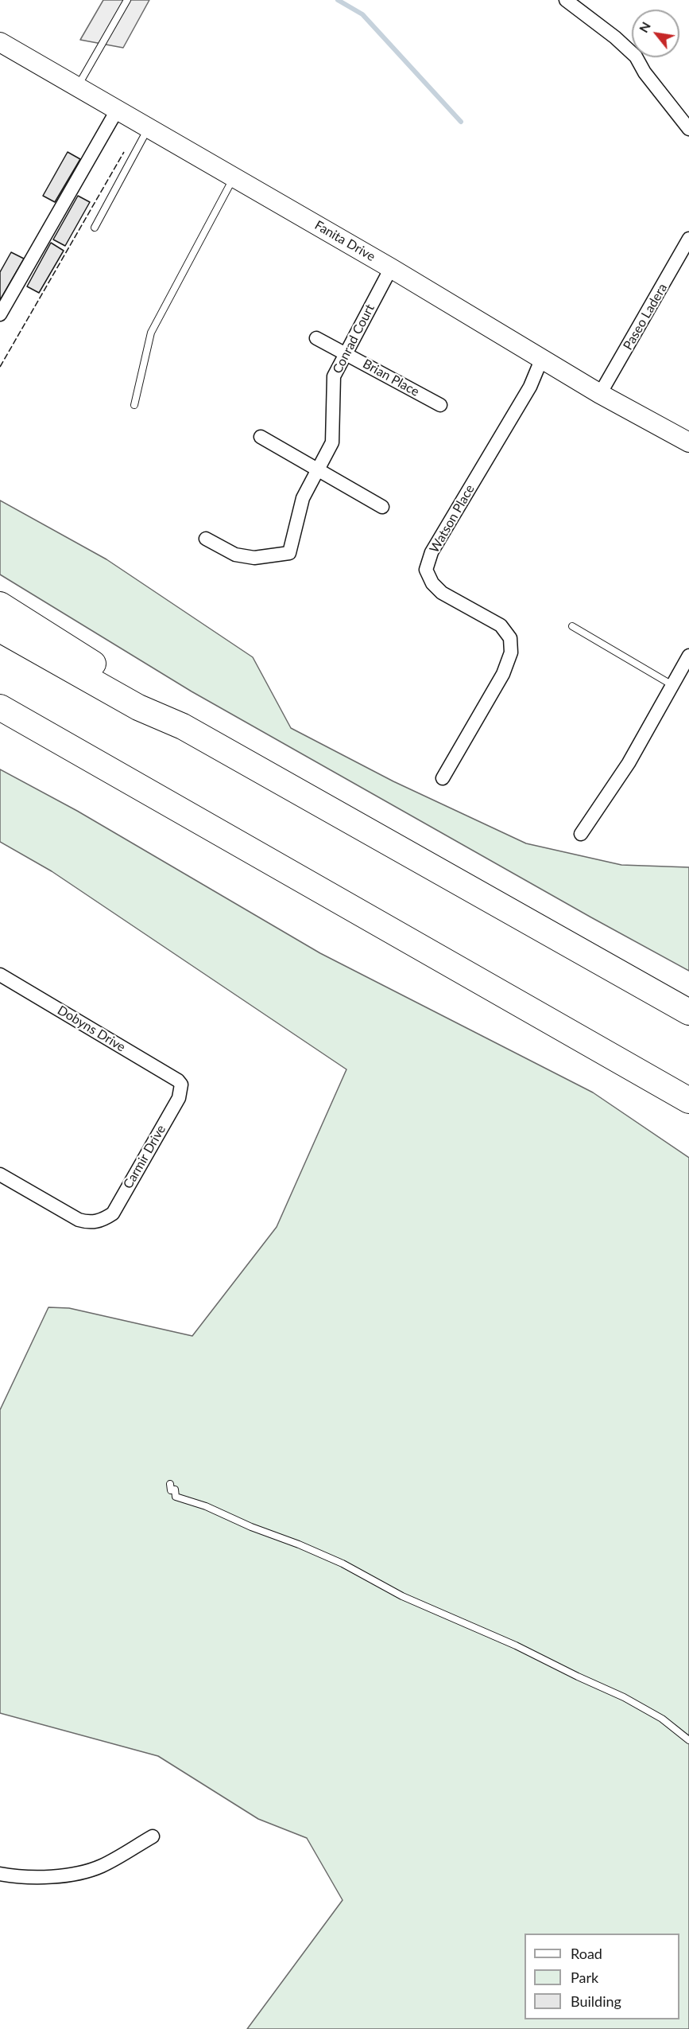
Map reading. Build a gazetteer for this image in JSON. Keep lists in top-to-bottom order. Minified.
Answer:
{"streets":{"main road":["Fanita Drive"],"street":["Paseo Ladera","Conrad Court","Brian Place","Watson Place","Dobyns Drive","Carmir Drive"]},"crossings":[["Fanita Drive","Paseo Ladera"],["Fanita Drive","Conrad Court"],["Fanita Drive","Watson Place"],["Conrad Court","Brian Place"],["Dobyns Drive","Carmir Drive"]],"legend":["Road","Park","Building"],"north":"top left"}
